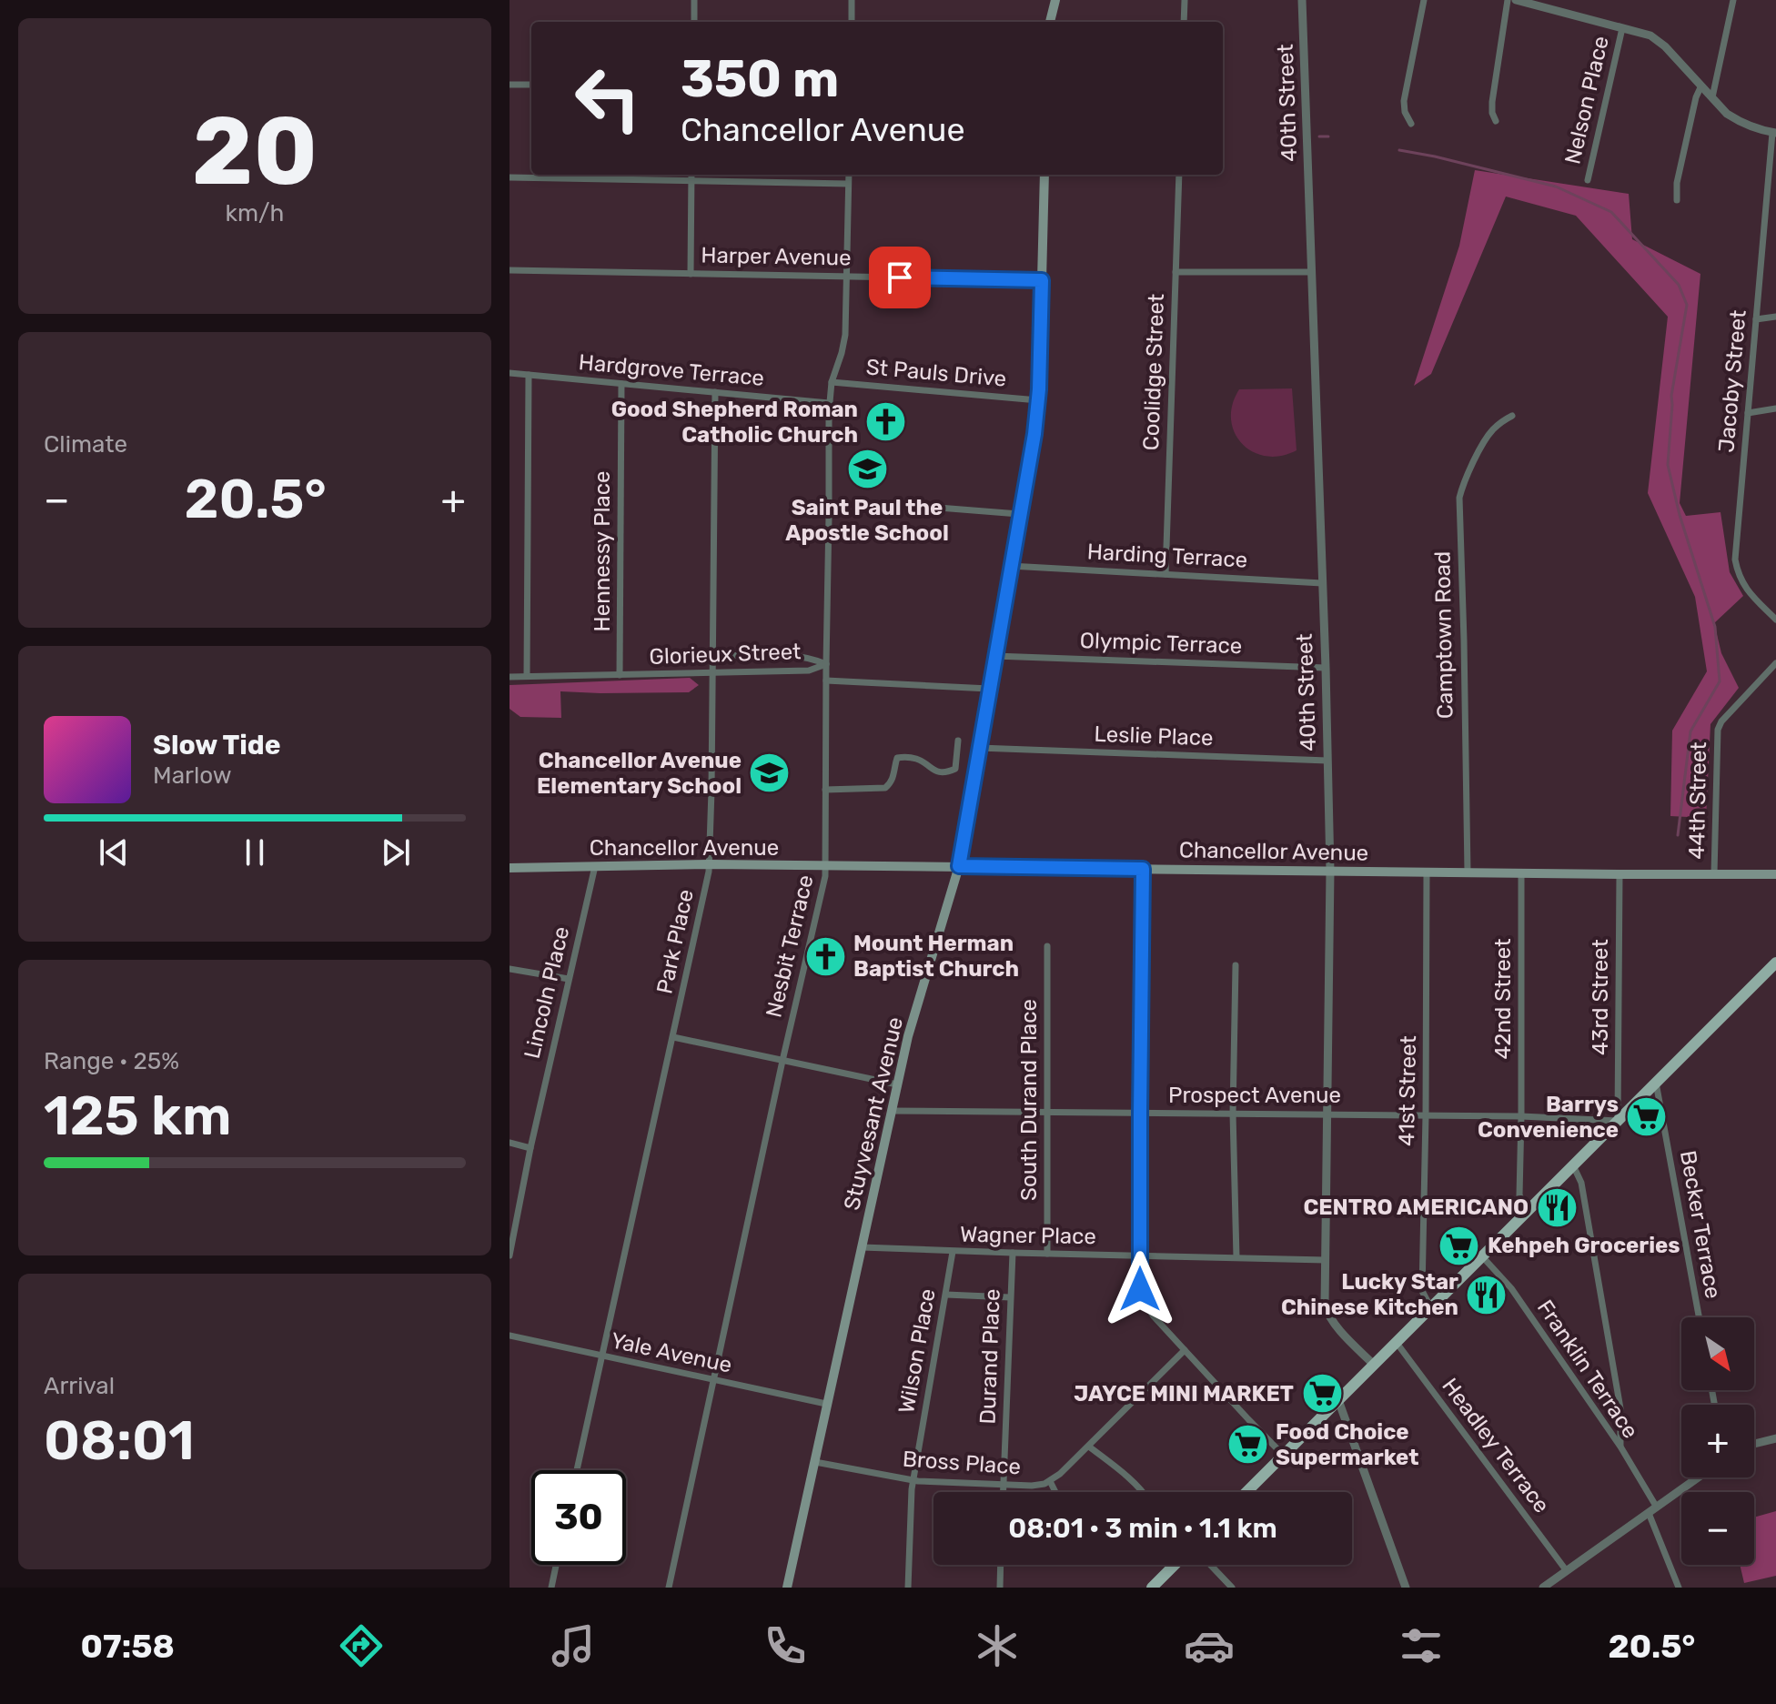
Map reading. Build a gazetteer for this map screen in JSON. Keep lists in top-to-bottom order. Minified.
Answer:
{"streets":{"main road":["Chancellor Avenue","Stuyvesant Avenue"],"street":["Nelson Place","40th Street","Harper Avenue","Hardgrove Terrace","Coolidge Street","St Pauls Drive","Jacoby Street","Hennessy Place","Harding Terrace","Camptown Road","Olympic Terrace","Glorieux Street","Leslie Place","44th Street","Park Place","Nesbit Terrace","Lincoln Place","43rd Street","42nd Street","41st Street","Prospect Avenue","South Durand Place","Becker Terrace","Wagner Place","Wilson Place","Yale Avenue","Durand Place","Franklin Terrace","Headley Terrace","Bross Place"]},"crossings":[["40th Street","Harding Terrace"],["40th Street","Olympic Terrace"],["40th Street","Leslie Place"],["40th Street","Chancellor Avenue"],["40th Street","Prospect Avenue"],["40th Street","Wagner Place"],["Harper Avenue","Nesbit Terrace"],["Harper Avenue","Stuyvesant Avenue"],["Hardgrove Terrace","Hennessy Place"],["Hardgrove Terrace","Park Place"],["Hardgrove Terrace","Nesbit Terrace"],["Coolidge Street","Harding Terrace"],["St Pauls Drive","Nesbit Terrace"],["St Pauls Drive","Stuyvesant Avenue"],["Hennessy Place","Glorieux Street"],["Harding Terrace","Stuyvesant Avenue"],["Camptown Road","Chancellor Avenue"],["Olympic Terrace","Stuyvesant Avenue"],["Glorieux Street","Park Place"],["Glorieux Street","Nesbit Terrace"],["Glorieux Street","Stuyvesant Avenue"],["Leslie Place","Stuyvesant Avenue"],["44th Street","Chancellor Avenue"],["Chancellor Avenue","Park Place"],["Chancellor Avenue","Nesbit Terrace"],["Chancellor Avenue","Lincoln Place"],["Chancellor Avenue","43rd Street"],["Chancellor Avenue","42nd Street"],["Chancellor Avenue","41st Street"],["Chancellor Avenue","Stuyvesant Avenue"],["Park Place","Yale Avenue"],["Nesbit Terrace","Yale Avenue"],["43rd Street","Prospect Avenue"],["42nd Street","Prospect Avenue"],["41st Street","Prospect Avenue"],["Prospect Avenue","South Durand Place"],["Prospect Avenue","Stuyvesant Avenue"],["South Durand Place","Wagner Place"],["Stuyvesant Avenue","Wagner Place"],["Stuyvesant Avenue","Yale Avenue"],["Stuyvesant Avenue","Bross Place"],["Wagner Place","Wilson Place"],["Wagner Place","Durand Place"],["Wilson Place","Bross Place"],["Durand Place","Bross Place"]],"places":{"church":["Good Shepherd Roman Catholic Church","Mount Herman Baptist Church"],"school or university":["Saint Paul the Apostle School","Chancellor Avenue Elementary School"],"supermarket":["Barrys Convenience","Kehpeh Groceries","JAYCE MINI MARKET","Food Choice Supermarket"],"restaurant":["CENTRO AMERICANO","Lucky Star Chinese Kitchen"]},"north":"bottom right","page":{"tile":[["20","km/h"],"Climate",["Range · 25%","125 km"],["Arrival","08:01"]],"turn":["350 m","Chancellor Avenue"],"heat":["−","20.5°","+"],"song":["Slow Tide","Marlow"],"map_buttons":["+","−"],"limit":"30","trip":"08:01 · 3 min · 1.1 km","tabs":["07:58","20.5°"]}}
